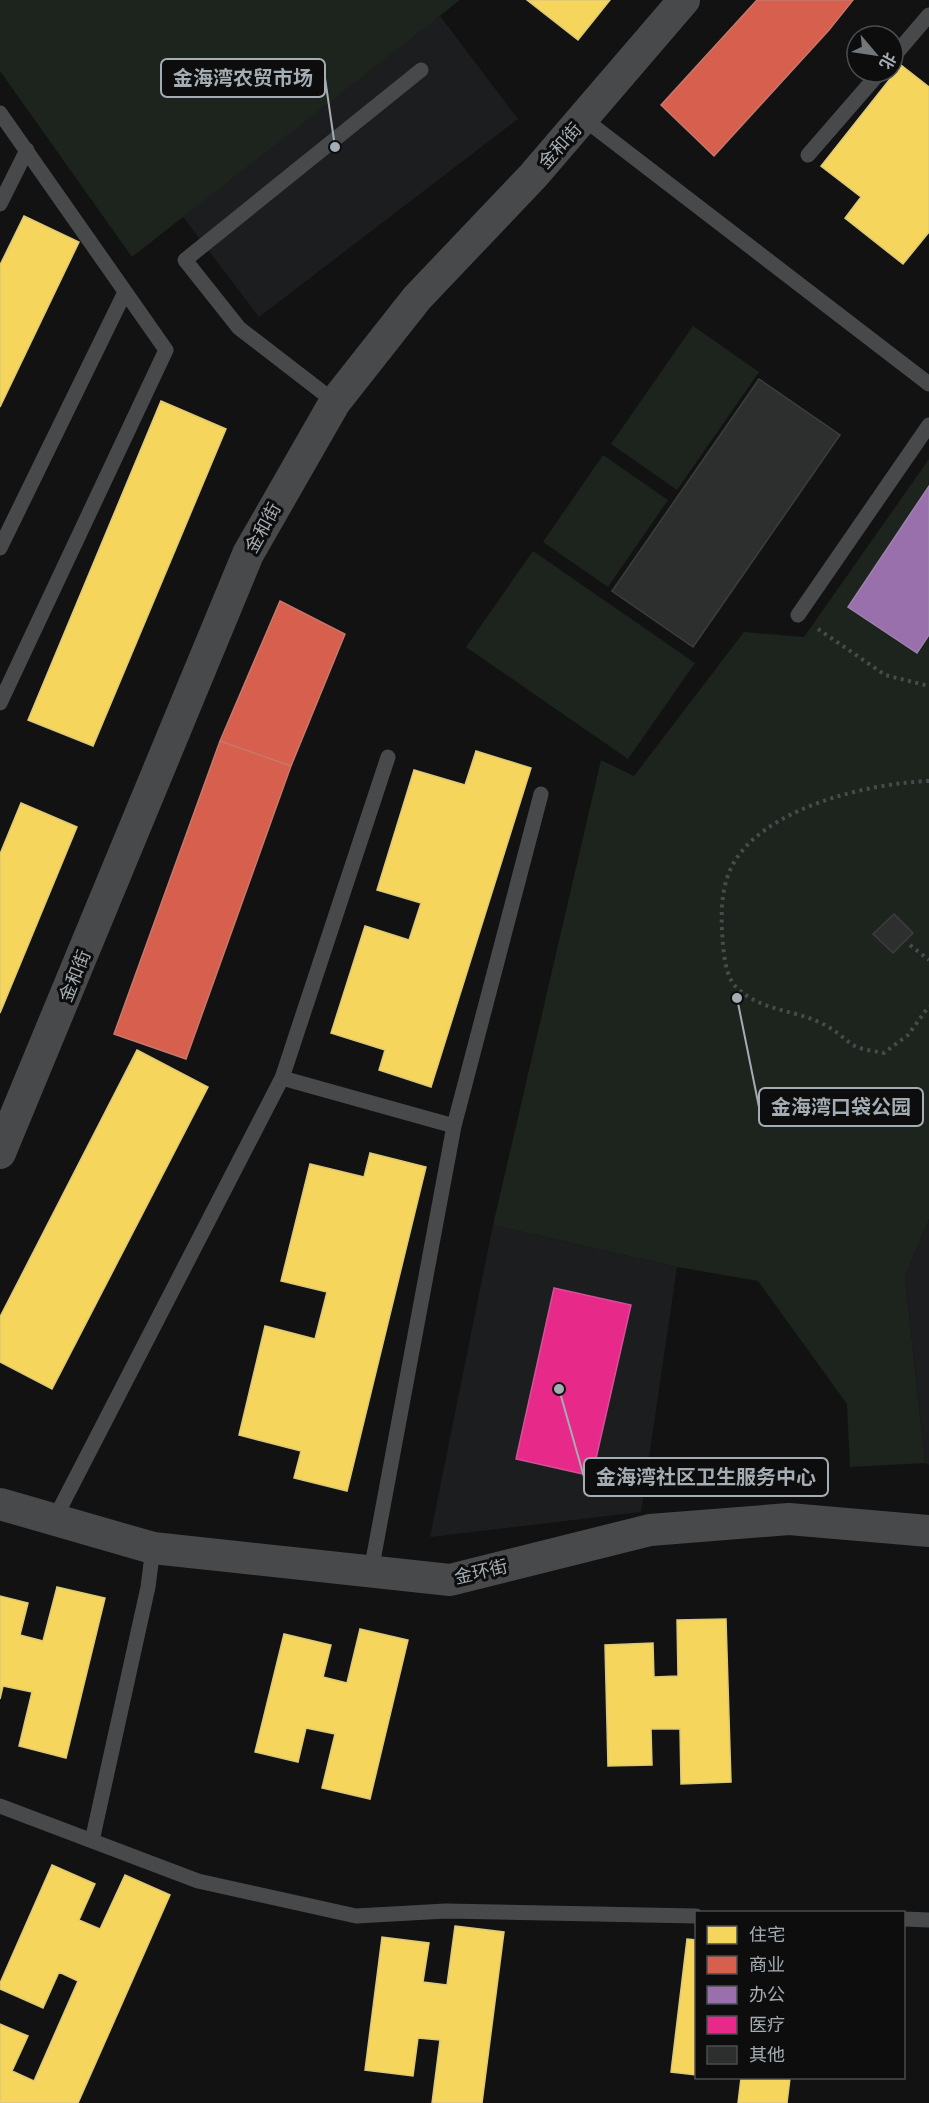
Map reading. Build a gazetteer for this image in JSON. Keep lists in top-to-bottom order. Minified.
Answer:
{"streets":{"street":["金和街","金环街"]},"places":["金海湾农贸市场","金海湾口袋公园","金海湾社区卫生服务中心"],"legend":["住宅","商业","办公","医疗","其他"],"north":"bottom right"}
